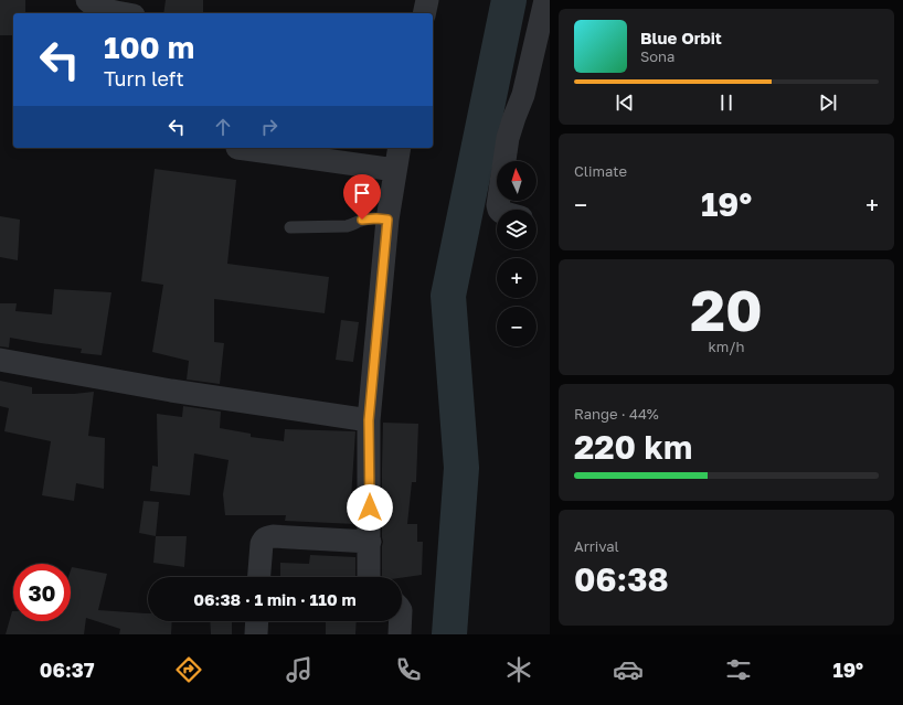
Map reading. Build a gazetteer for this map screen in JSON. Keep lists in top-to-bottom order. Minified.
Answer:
{"north":"top","page":{"turn":["100 m","Turn left"],"song":["Blue Orbit","Sona"],"tile":["Climate",["20","km/h"],["Range · 44%","220 km"],["Arrival","06:38"]],"map_buttons":["+","−"],"heat":["−","19°","+"],"limit":"30","trip":"06:38 · 1 min · 110 m","tabs":["06:37","19°"]}}
